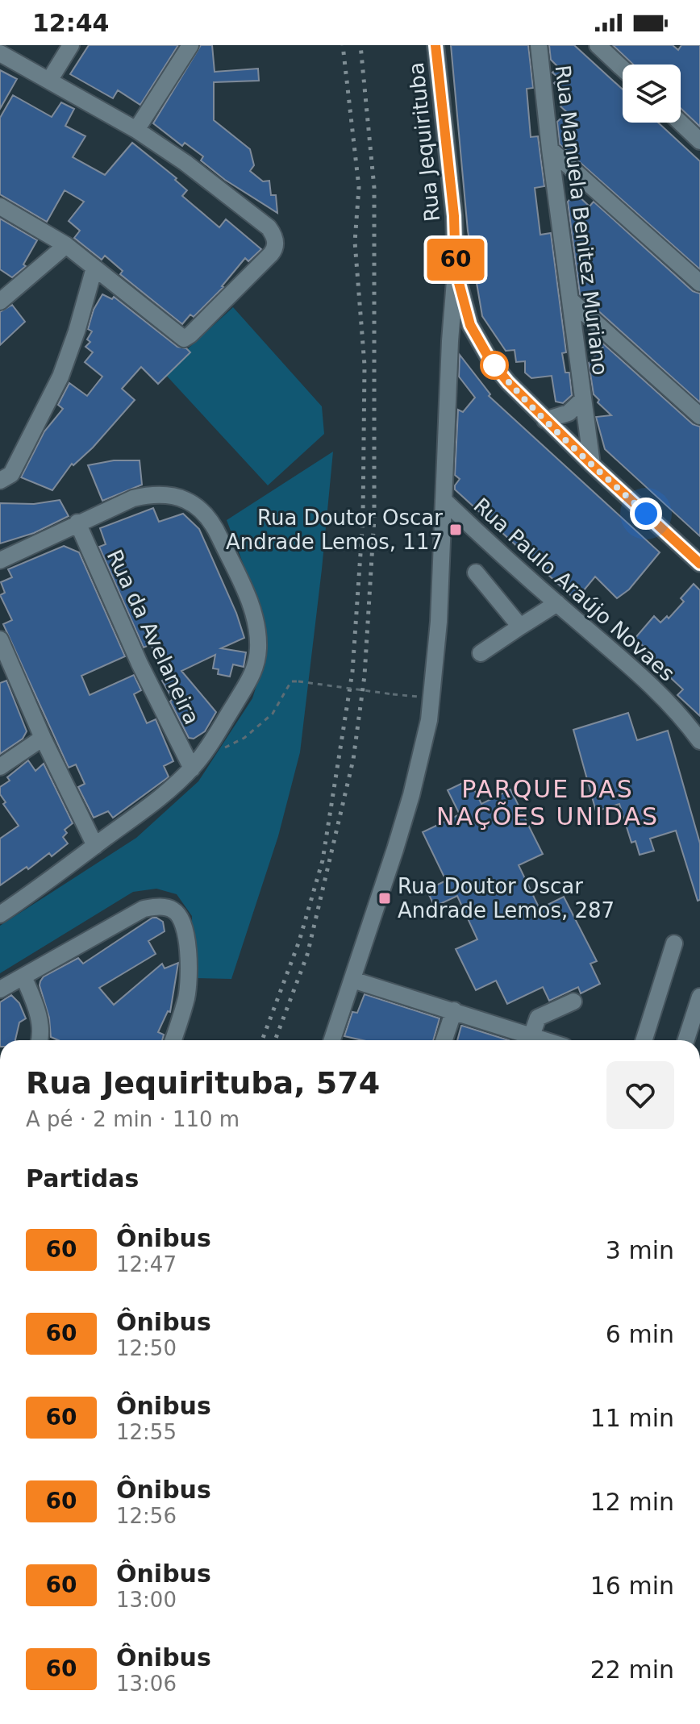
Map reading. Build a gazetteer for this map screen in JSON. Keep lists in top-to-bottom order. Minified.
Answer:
{"streets":{"street":["Rua Jequirituba","Rua Manuela Benitez Muriano","Rua Paulo Araújo Novaes","Rua da Avelaneira"]},"crossings":[["Rua Jequirituba","Rua Manuela Benitez Muriano"]],"districts":["PARQUE DAS NAÇÕES UNIDAS"],"places":{"transit":["Rua Doutor Oscar Andrade Lemos, 117","Rua Doutor Oscar Andrade Lemos, 287"]},"lines":["bus line 60"],"page":{"status":"12:44","on_map":"60","heading":[["Rua Jequirituba, 574","A pé · 2 min · 110 m"],"Partidas"],"list":[{"mark":"60","name":"Ônibus","note":"12:47","value":"3 min"},{"mark":"60","name":"Ônibus","note":"12:50","value":"6 min"},{"mark":"60","name":"Ônibus","note":"12:55","value":"11 min"},{"mark":"60","name":"Ônibus","note":"12:56","value":"12 min"},{"mark":"60","name":"Ônibus","note":"13:00","value":"16 min"},{"mark":"60","name":"Ônibus","note":"13:06","value":"22 min"}]}}
